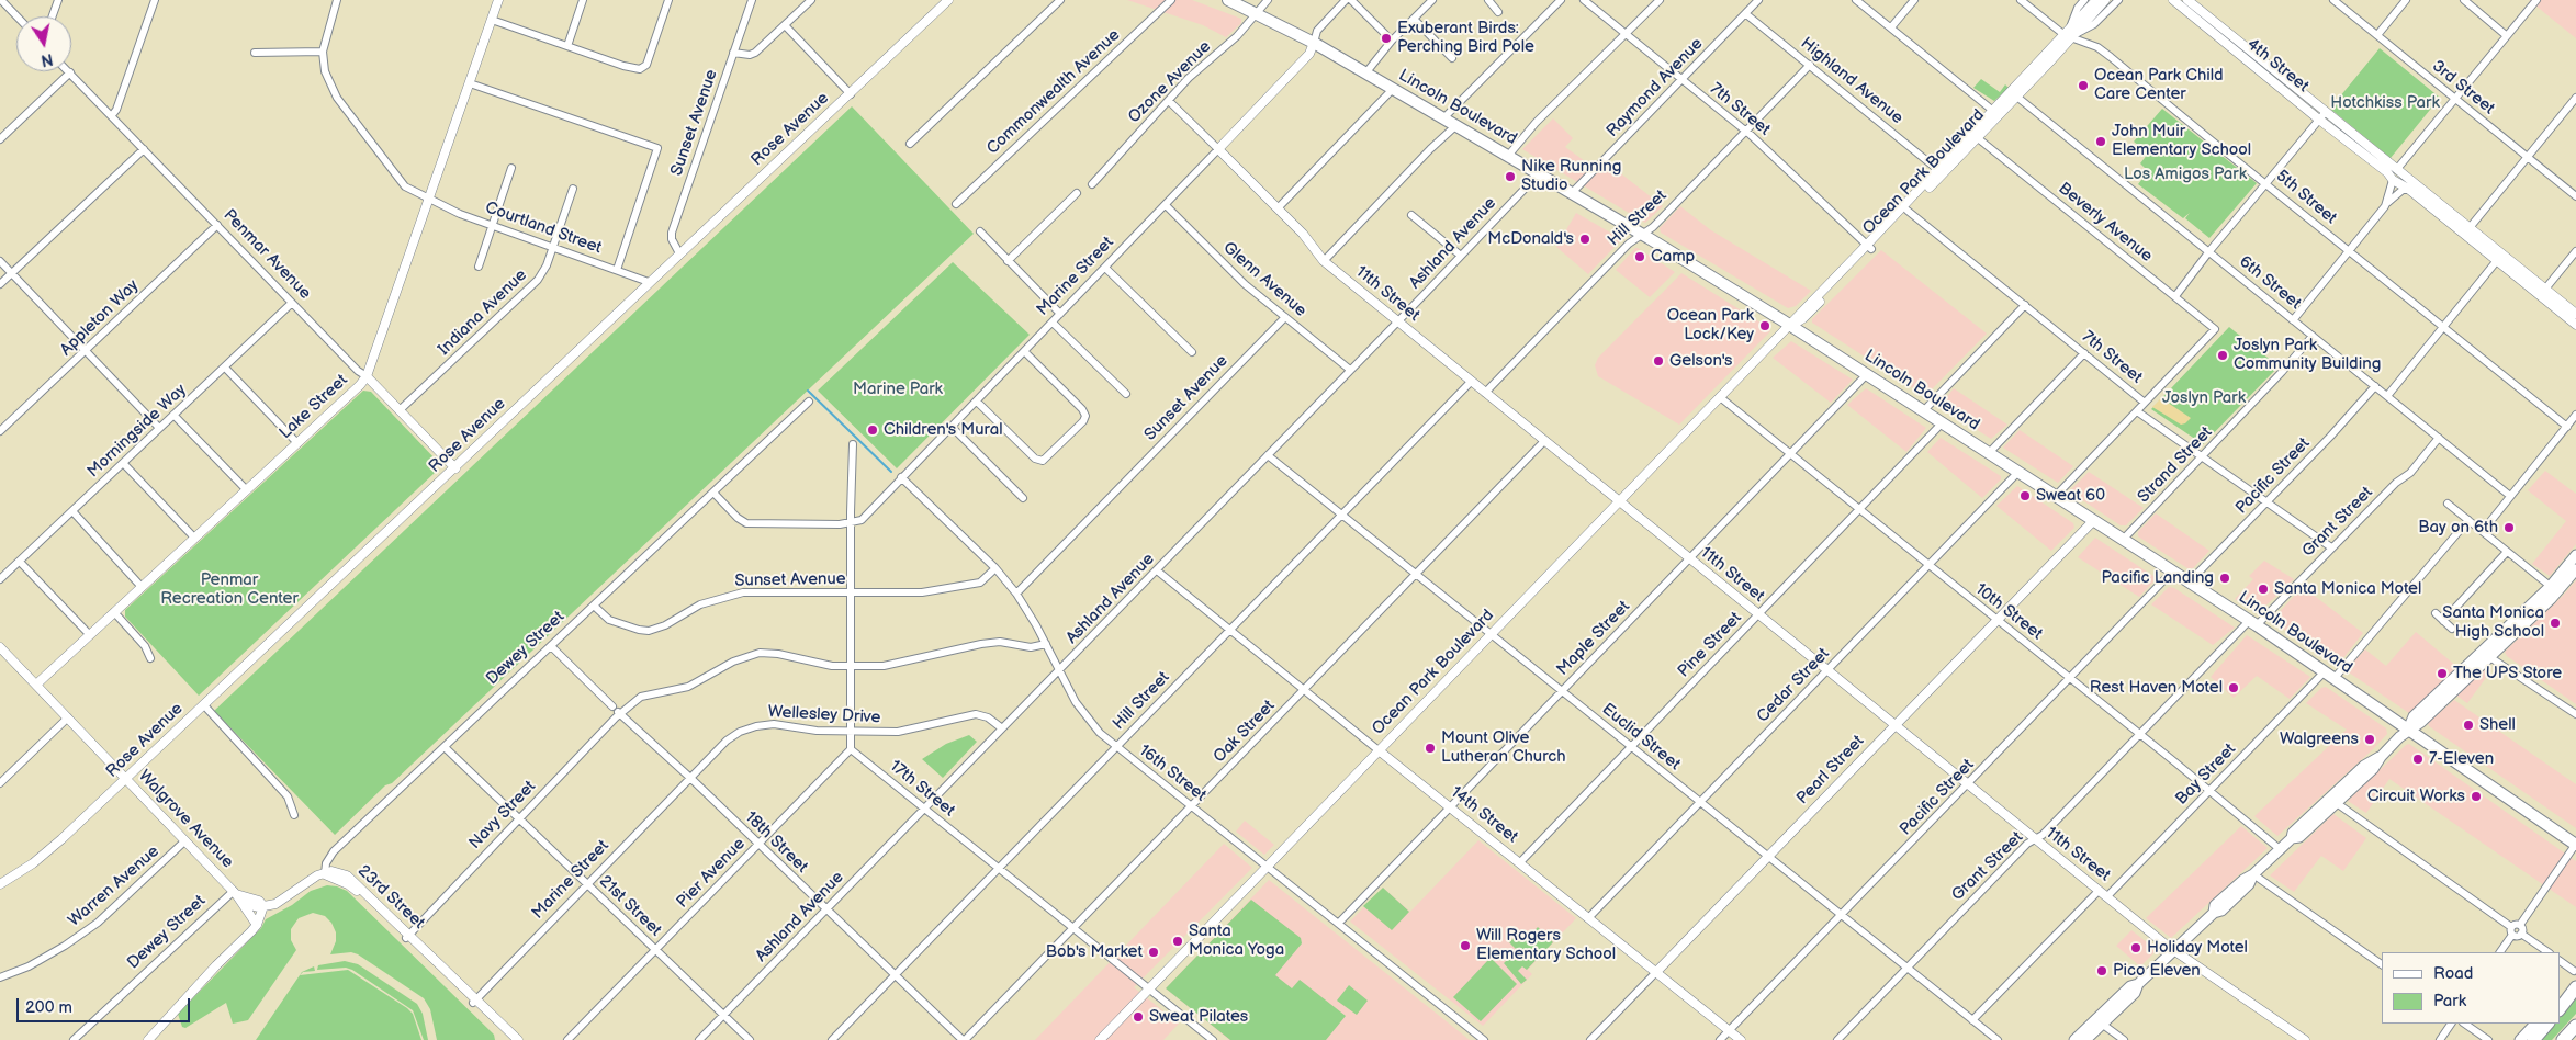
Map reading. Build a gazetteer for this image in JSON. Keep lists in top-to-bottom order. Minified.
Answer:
{"streets":{"highway":["Lincoln Boulevard"],"street":["4th Street","Highland Avenue","Ozone Avenue","Raymond Avenue","3rd Street","Commonwealth Avenue","7th Street","Sunset Avenue","Rose Avenue","Ocean Park Boulevard","5th Street","Hill Street","Beverly Avenue","Courtland Street","Ashland Avenue","Penmar Avenue","Marine Street","Glenn Avenue","6th Street","11th Street","Indiana Avenue","Appleton Way","Lake Street","Morningside Way","Strand Street","Pacific Street","Grant Street","10th Street","Maple Street","Pine Street","Dewey Street","Cedar Street","Wellesley Drive","Oak Street","Euclid Street","Pearl Street","16th Street","Bay Street","17th Street","Navy Street","14th Street","Walgrove Avenue","18th Street","Pier Avenue","Warren Avenue","23rd Street","21st Street"]},"crossings":[["Highland Avenue","Raymond Avenue"],["Highland Avenue","Ocean Park Boulevard"],["Highland Avenue","Hill Street"],["Ozone Avenue","Lincoln Boulevard"],["Ozone Avenue","11th Street"],["Raymond Avenue","Lincoln Boulevard"],["Raymond Avenue","7th Street"],["Lincoln Boulevard","Ocean Park Boulevard"],["Lincoln Boulevard","Hill Street"],["Lincoln Boulevard","Ashland Avenue"],["Lincoln Boulevard","Marine Street"],["Lincoln Boulevard","Strand Street"],["Lincoln Boulevard","Pacific Street"],["Lincoln Boulevard","Grant Street"],["Lincoln Boulevard","Maple Street"],["Lincoln Boulevard","Pine Street"],["Lincoln Boulevard","Cedar Street"],["Lincoln Boulevard","Pearl Street"],["Lincoln Boulevard","Bay Street"],["7th Street","Ocean Park Boulevard"],["7th Street","Hill Street"],["7th Street","Beverly Avenue"],["7th Street","Strand Street"],["7th Street","Pacific Street"],["7th Street","Grant Street"],["Sunset Avenue","Rose Avenue"],["Sunset Avenue","Glenn Avenue"],["Sunset Avenue","Dewey Street"],["Sunset Avenue","16th Street"],["Rose Avenue","Courtland Street"],["Rose Avenue","Penmar Avenue"],["Rose Avenue","Walgrove Avenue"],["Ocean Park Boulevard","5th Street"],["Ocean Park Boulevard","Beverly Avenue"],["Ocean Park Boulevard","6th Street"],["Ocean Park Boulevard","11th Street"],["Ocean Park Boulevard","10th Street"],["Ocean Park Boulevard","Euclid Street"],["Ocean Park Boulevard","16th Street"],["Ocean Park Boulevard","17th Street"],["Ocean Park Boulevard","14th Street"],["Hill Street","11th Street"],["Hill Street","Euclid Street"],["Hill Street","16th Street"],["Hill Street","17th Street"],["Hill Street","14th Street"],["Hill Street","18th Street"],["Courtland Street","Indiana Avenue"],["Courtland Street","Lake Street"],["Ashland Avenue","Glenn Avenue"],["Ashland Avenue","11th Street"],["Ashland Avenue","Wellesley Drive"],["Ashland Avenue","Euclid Street"],["Ashland Avenue","16th Street"],["Ashland Avenue","17th Street"],["Ashland Avenue","14th Street"],["Ashland Avenue","18th Street"],["Ashland Avenue","21st Street"],["Penmar Avenue","Indiana Avenue"],["Penmar Avenue","Appleton Way"],["Penmar Avenue","Lake Street"],["Penmar Avenue","Morningside Way"],["Marine Street","Glenn Avenue"],["Marine Street","11th Street"],["Marine Street","Wellesley Drive"],["Marine Street","16th Street"],["Marine Street","18th Street"],["Marine Street","23rd Street"],["Marine Street","21st Street"],["6th Street","Strand Street"],["6th Street","Pacific Street"],["6th Street","Grant Street"],["11th Street","Pacific Street"],["11th Street","Grant Street"],["11th Street","Maple Street"],["11th Street","Pine Street"],["11th Street","Cedar Street"],["11th Street","Oak Street"],["11th Street","Pearl Street"],["11th Street","Bay Street"],["Lake Street","Walgrove Avenue"],["Pacific Street","10th Street"],["Pacific Street","Euclid Street"],["Pacific Street","14th Street"],["Grant Street","10th Street"],["Grant Street","Euclid Street"],["10th Street","Maple Street"],["10th Street","Pine Street"],["10th Street","Cedar Street"],["10th Street","Pearl Street"],["10th Street","Bay Street"],["Maple Street","Euclid Street"],["Maple Street","16th Street"],["Maple Street","14th Street"],["Pine Street","Euclid Street"],["Pine Street","14th Street"],["Dewey Street","Walgrove Avenue"],["Dewey Street","18th Street"],["Dewey Street","23rd Street"],["Dewey Street","21st Street"],["Cedar Street","Euclid Street"],["Cedar Street","14th Street"],["Wellesley Drive","18th Street"],["Oak Street","Euclid Street"],["Oak Street","16th Street"],["Oak Street","17th Street"],["Oak Street","14th Street"],["Oak Street","18th Street"],["Euclid Street","Pearl Street"],["Pearl Street","14th Street"],["16th Street","Navy Street"],["17th Street","Pier Avenue"],["Navy Street","18th Street"],["Navy Street","23rd Street"],["Navy Street","21st Street"],["Walgrove Avenue","Warren Avenue"],["18th Street","Pier Avenue"],["Pier Avenue","21st Street"]],"parks":["Hotchkiss Park","Los Amigos Park","Marine Park","Joslyn Park","Penmar Recreation Center"],"places":["Exuberant Birds: Perching Bird Pole","Ocean Park Child Care Center","John Muir Elementary School","Nike Running Studio","McDonald's","Camp","Ocean Park Lock/Key","Joslyn Park Community Building","Gelson's","Children's Mural","Sweat 60","Bay on 6th","Pacific Landing","Santa Monica Motel","Santa Monica High School","The UPS Store","Rest Haven Motel","Shell","Walgreens","Mount Olive Lutheran Church","7-Eleven","Circuit Works","Santa Monica Yoga","Will Rogers Elementary School","Holiday Motel","Bob's Market","Pico Eleven","Sweat Pilates"],"legend":["Road","Park"],"scale_bar":"200 m","north":"bottom"}
